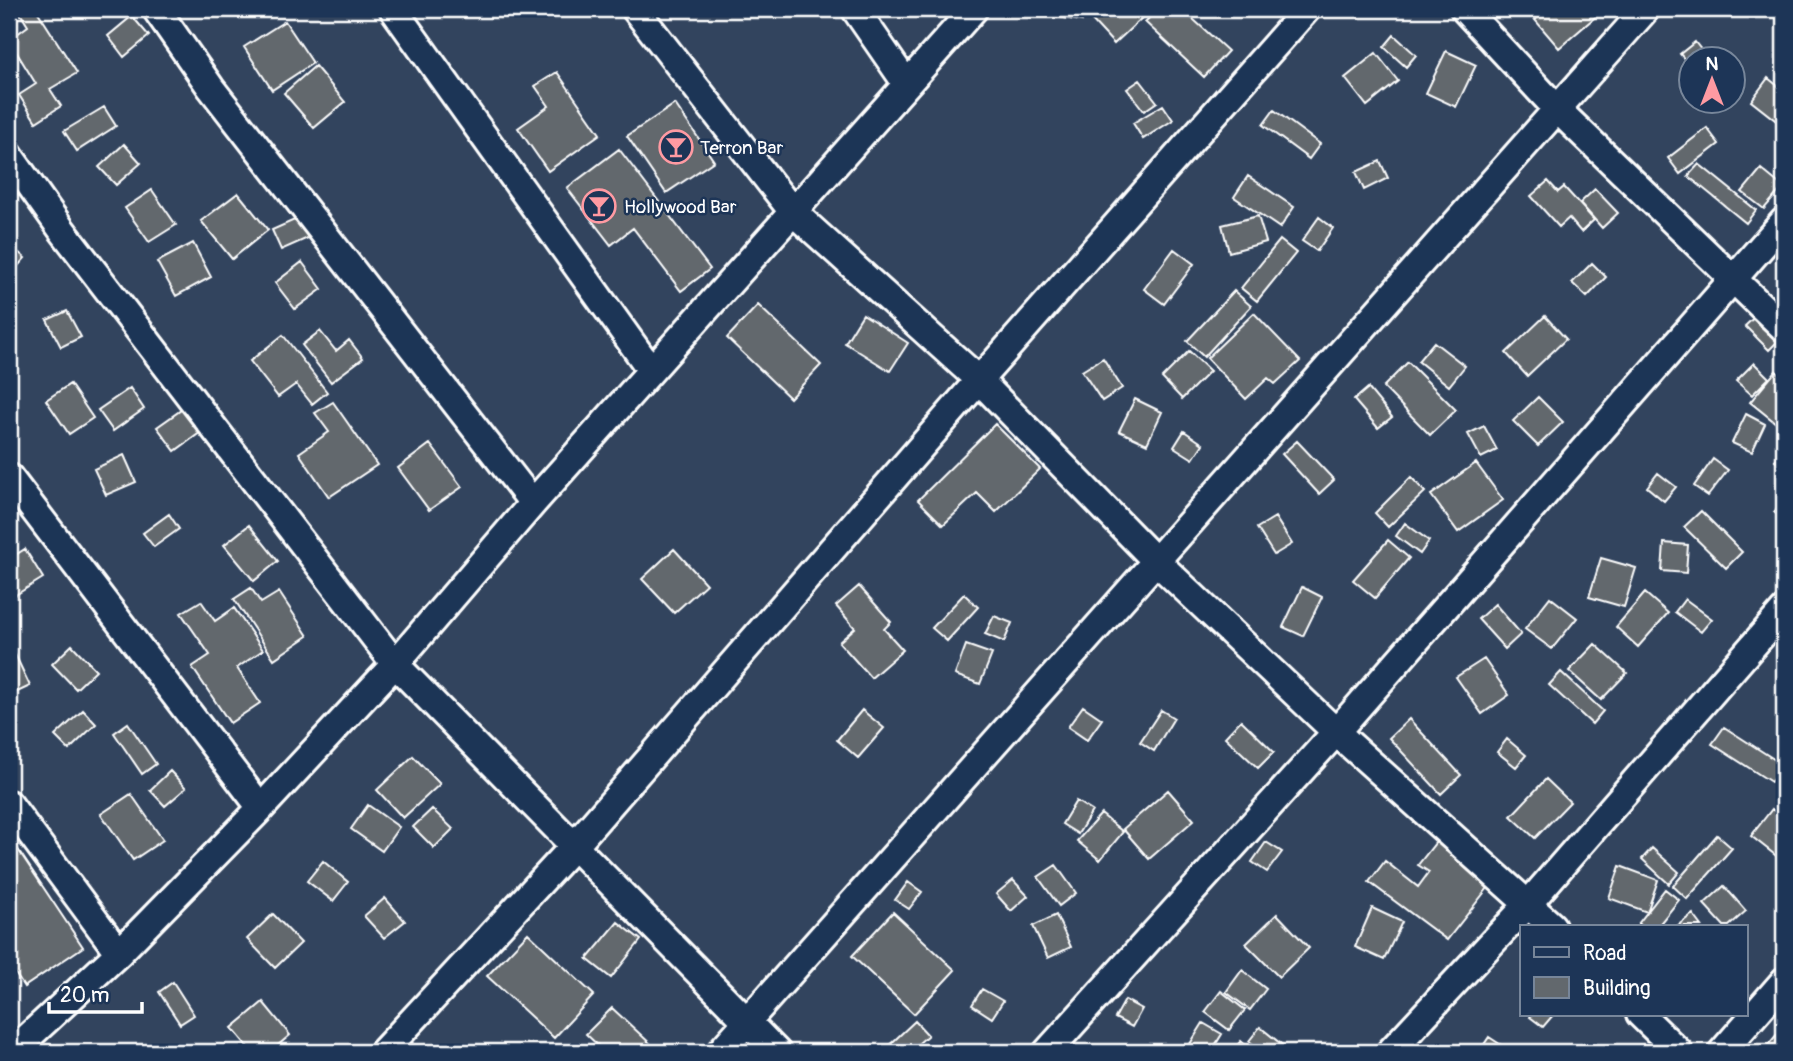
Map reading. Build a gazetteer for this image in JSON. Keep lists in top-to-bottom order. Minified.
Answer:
{"places":{"bar":["Terron Bar","Hollywood Bar"]},"legend":["Road","Building"],"scale_bar":"20 m","north":"top"}
